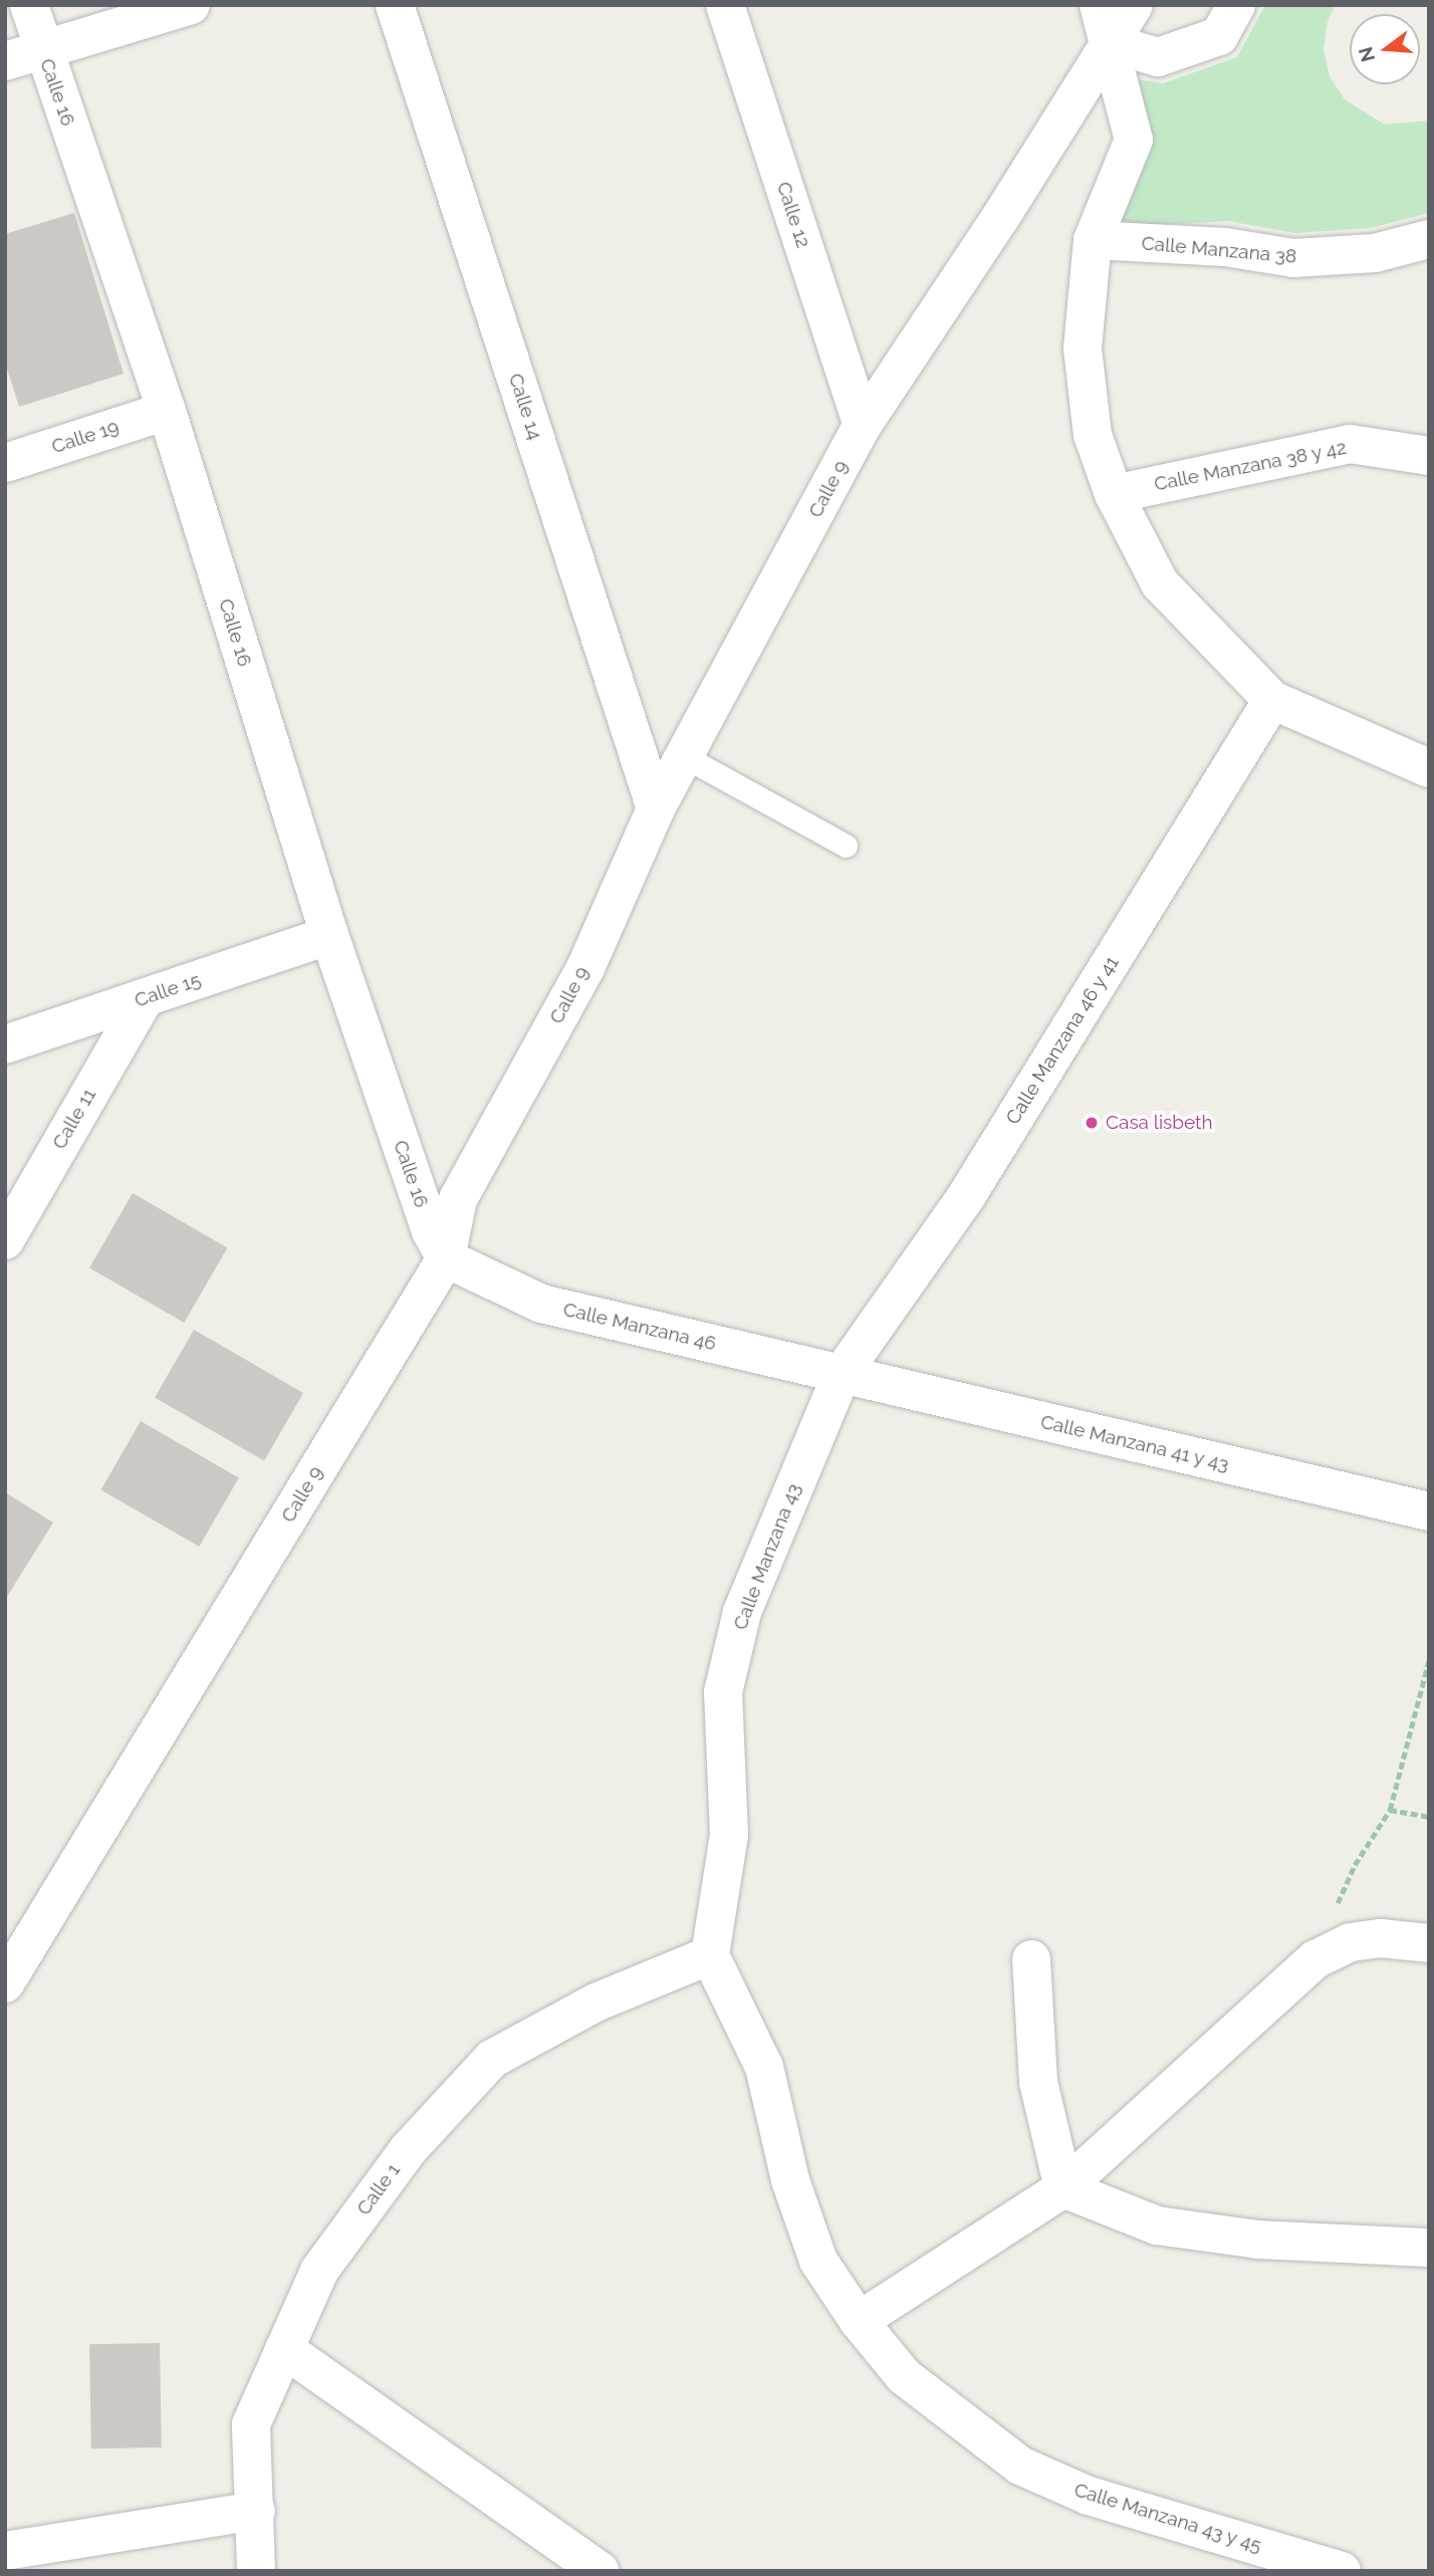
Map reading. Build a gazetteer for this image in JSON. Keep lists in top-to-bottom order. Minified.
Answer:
{"streets":{"street":["Calle 16","Calle 12","Calle Manzana 38","Calle 14","Calle 19","Calle Manzana 38 y 42","Calle 9","Calle 15","Calle Manzana 46 y 41","Calle 11","Calle Manzana 46","Calle Manzana 41 y 43","Calle Manzana 43","Calle 1","Calle Manzana 43 y 45"]},"crossings":[["Calle 16","Calle 19"],["Calle 16","Calle 9"],["Calle 16","Calle 15"],["Calle 16","Calle Manzana 46"],["Calle 12","Calle 9"],["Calle 14","Calle 9"],["Calle 9","Calle Manzana 46"],["Calle 15","Calle 11"],["Calle Manzana 46 y 41","Calle Manzana 46"],["Calle Manzana 46 y 41","Calle Manzana 41 y 43"],["Calle Manzana 46 y 41","Calle Manzana 43"],["Calle Manzana 46","Calle Manzana 41 y 43"],["Calle Manzana 46","Calle Manzana 43"],["Calle Manzana 41 y 43","Calle Manzana 43"],["Calle Manzana 43","Calle 1"],["Calle Manzana 43","Calle Manzana 43 y 45"],["Calle 1","Calle Manzana 43 y 45"]],"places":["Casa lisbeth"],"north":"left"}
